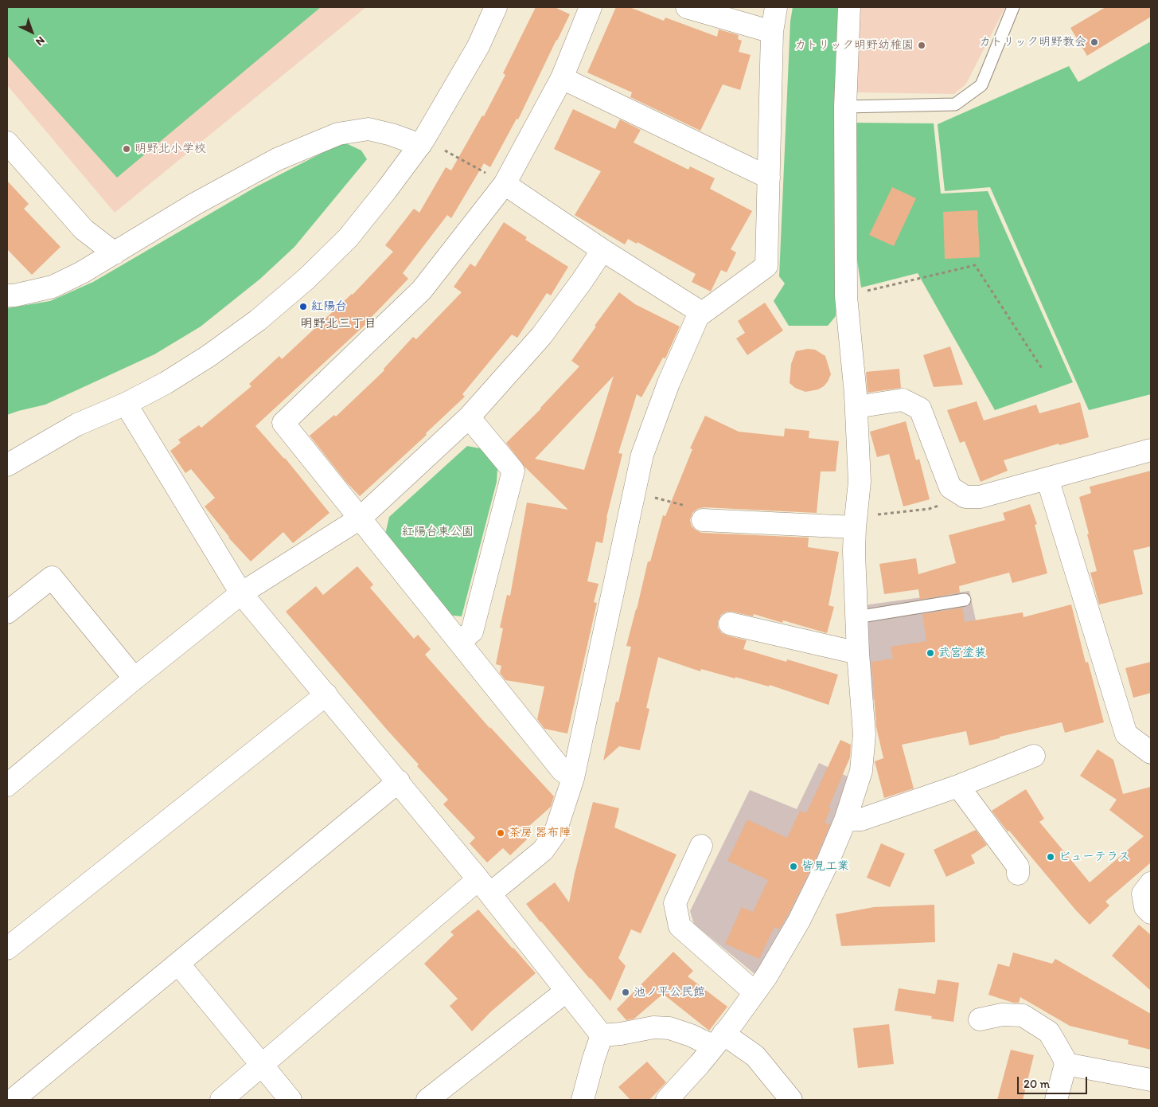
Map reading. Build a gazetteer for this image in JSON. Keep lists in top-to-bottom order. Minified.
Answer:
{"districts":["明野北三丁目"],"parks":["紅陽台東公園"],"places":["カトリック明野教会","カトリック明野幼稚園","明野北小学校","紅陽台","武宮塗装","茶房 器布陣","ビューテラス","皆見工業","池ノ平公民館"],"scale_bar":"20 m","north":"bottom right"}
